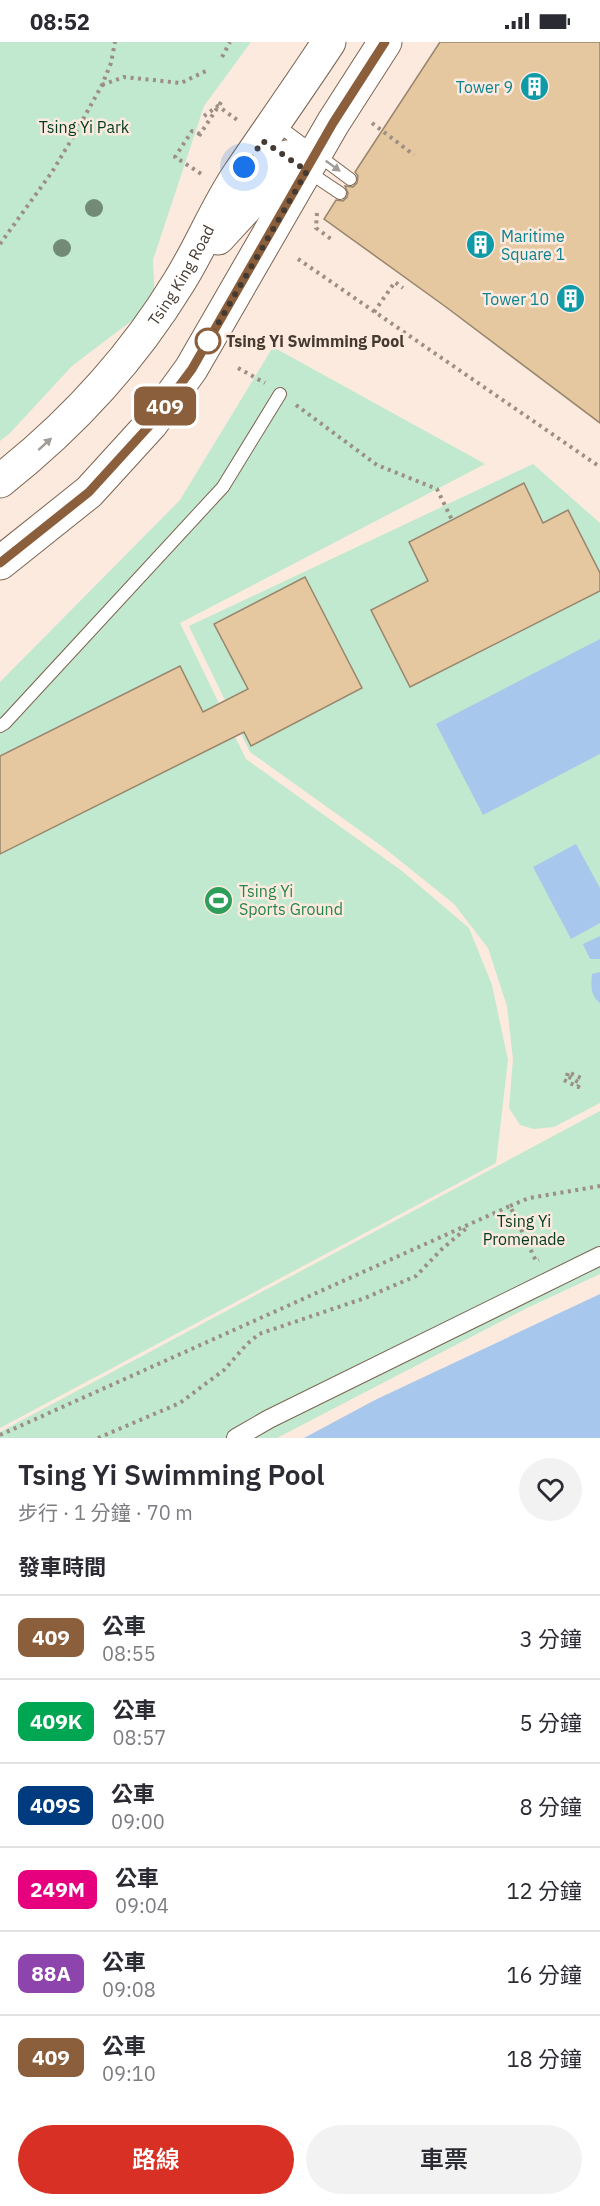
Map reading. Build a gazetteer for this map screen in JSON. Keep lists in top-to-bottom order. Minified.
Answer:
{"streets":{"main road":["Tsing King Road"]},"parks":["Tsing Yi Park","Tsing Yi Promenade"],"places":{"building":["Tower 9","Maritime Square 1","Tower 10"],"other":["Tsing Yi Swimming Pool"],"sports":["Tsing Yi Sports Ground"]},"lines":["bus line 409"],"page":{"status":"08:52","on_map":"409","heading":[["Tsing Yi Swimming Pool","步行 · 1 分鐘 · 70 m"],"發車時間"],"list":[{"mark":"409","name":"公車","note":"08:55","value":"3 分鐘"},{"mark":"409K","name":"公車","note":"08:57","value":"5 分鐘"},{"mark":"409S","name":"公車","note":"09:00","value":"8 分鐘"},{"mark":"249M","name":"公車","note":"09:04","value":"12 分鐘"},{"mark":"88A","name":"公車","note":"09:08","value":"16 分鐘"},{"mark":"409","name":"公車","note":"09:10","value":"18 分鐘"}],"buttons":["路線","車票"]}}
